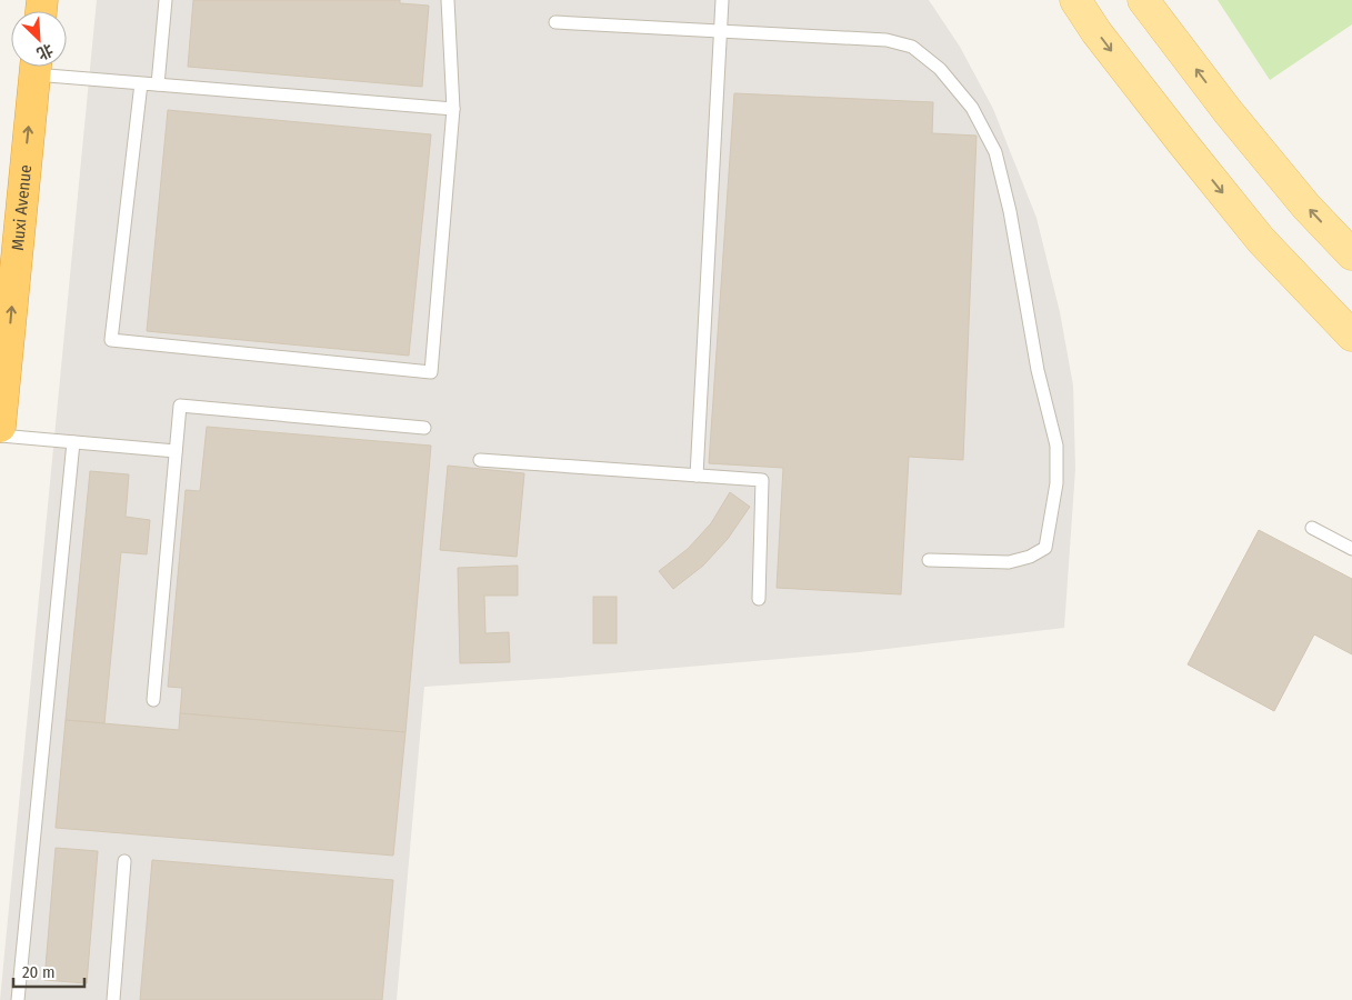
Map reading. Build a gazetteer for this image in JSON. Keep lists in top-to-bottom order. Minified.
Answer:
{"streets":{"highway":["Muxi Avenue"]},"one_way":["Muxi Avenue"],"scale_bar":"20 m","north":"bottom right"}
